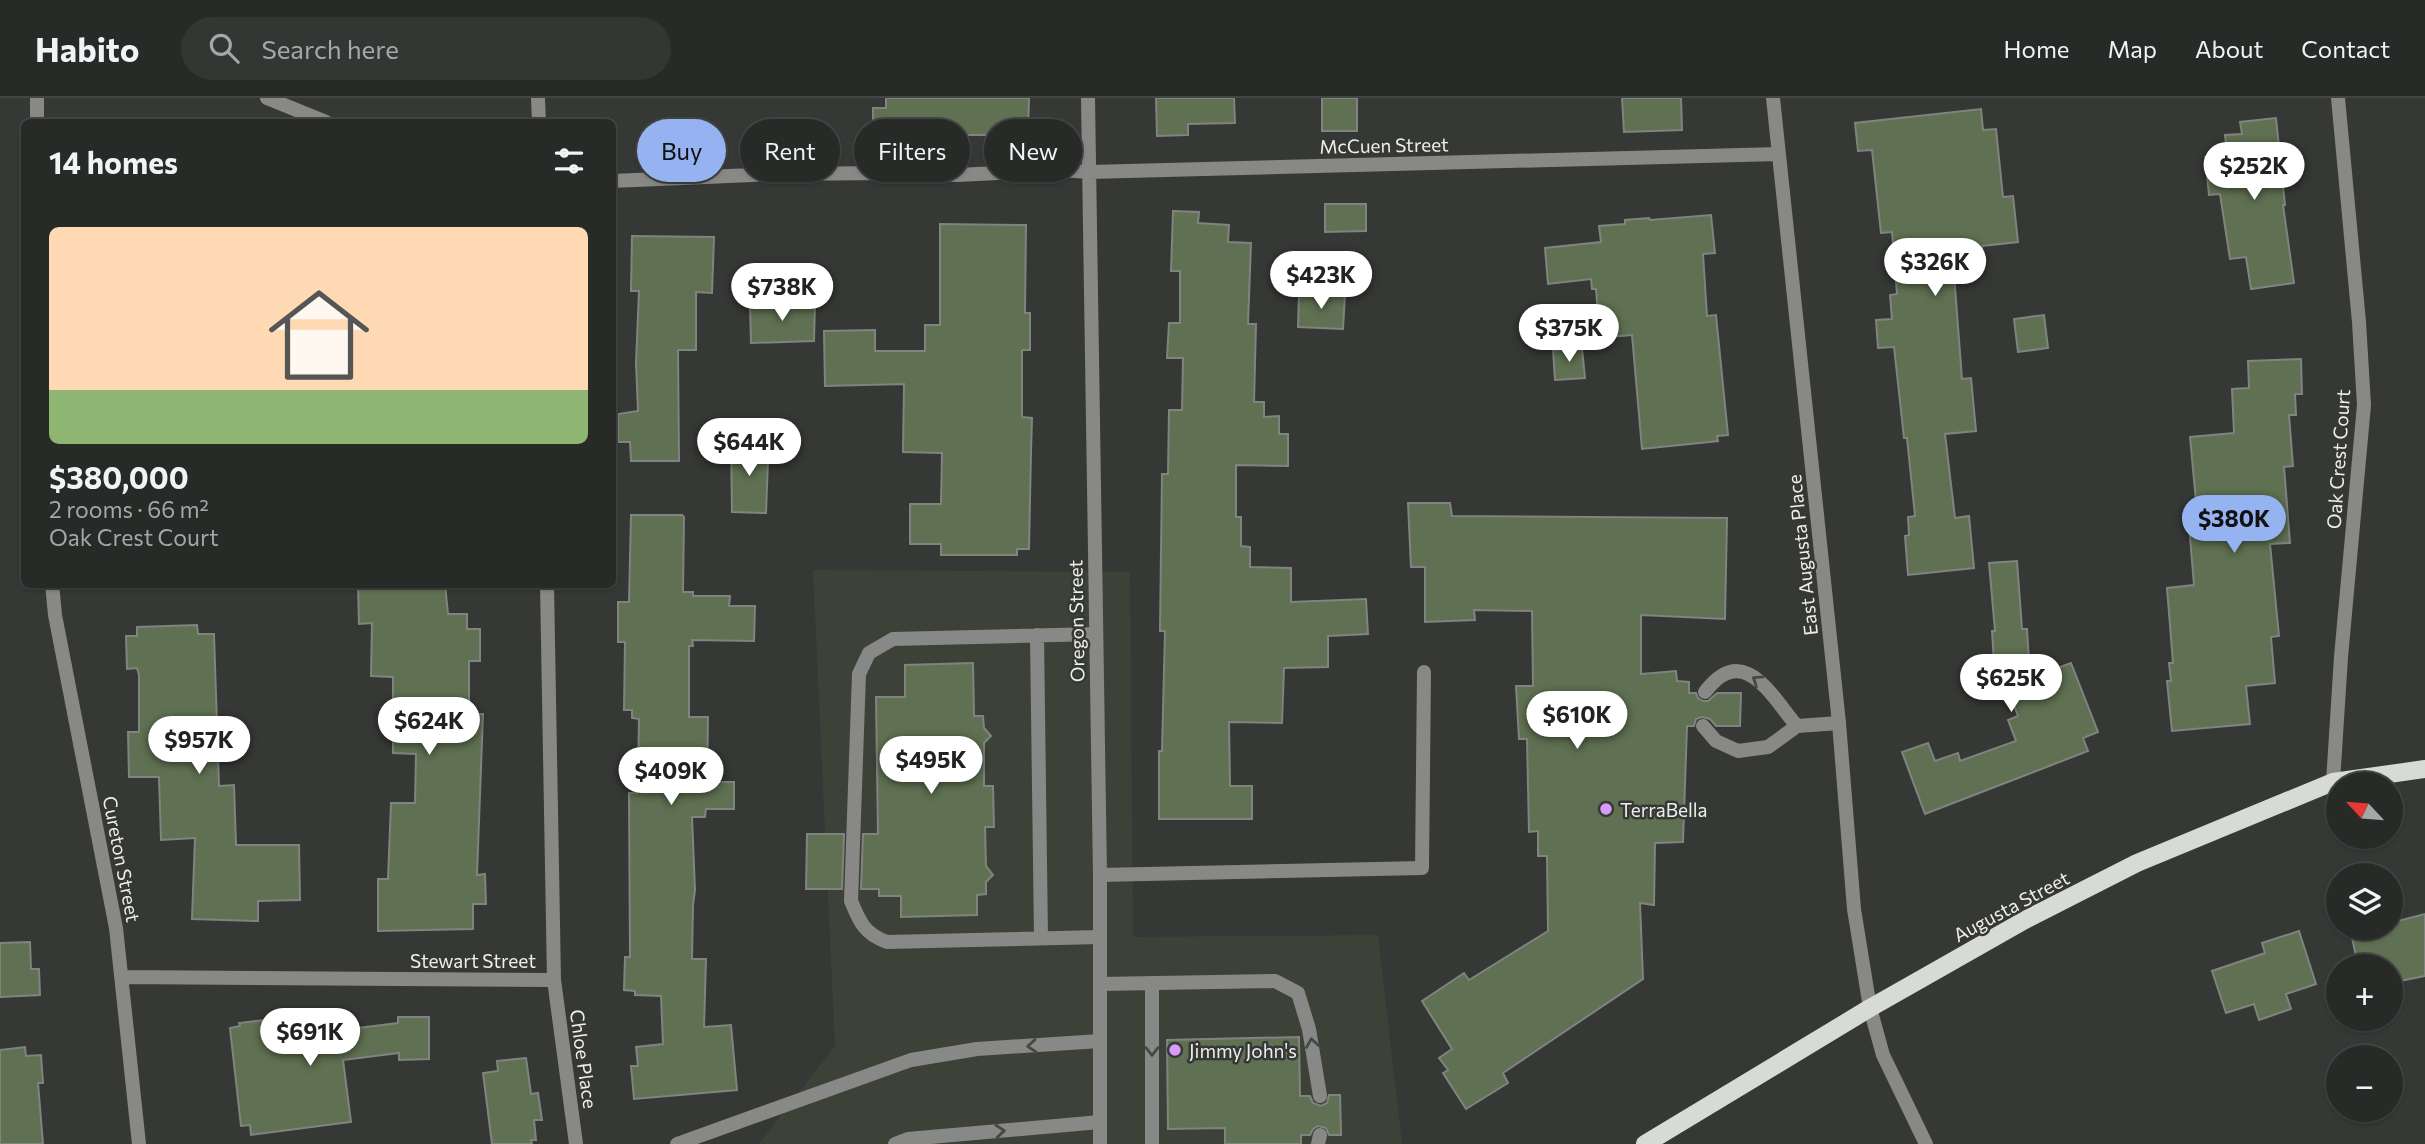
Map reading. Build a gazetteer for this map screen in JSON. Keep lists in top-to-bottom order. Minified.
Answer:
{"streets":{"main road":["Augusta Street"],"street":["McCuen Street","Oak Crest Court","East Augusta Place","Oregon Street","Cureton Street","Stewart Street","Chloe Place"]},"crossings":[["McCuen Street","East Augusta Place"],["McCuen Street","Oregon Street"],["East Augusta Place","Augusta Street"],["Cureton Street","Stewart Street"],["Stewart Street","Chloe Place"]],"places":["TerraBella","Jimmy John's"],"north":"top left","page":{"header":"Habito","search":"Search here","nav":["Home","Map","About","Contact"],"chip":["Buy","Rent","Filters","New"],"heading":"14 homes","price":["$252K","$326K","$423K","$738K","$375K","$644K","$380K","$625K","$610K","$624K","$957K","$495K","$409K","$691K"],"list":[{"name":"$380,000","note":"2 rooms · 66 m² · Oak Crest Court"}],"map_buttons":["+","−"]}}
